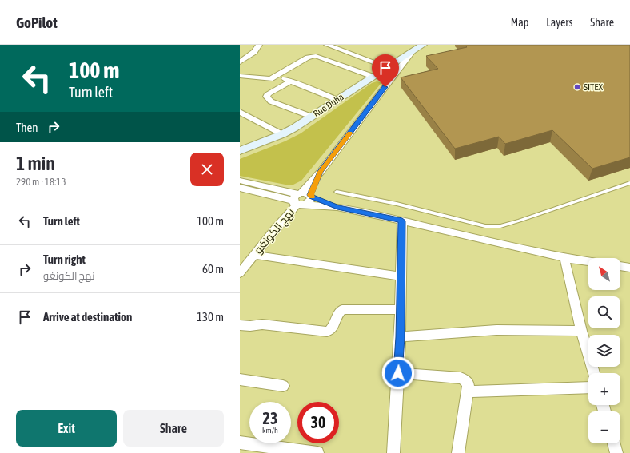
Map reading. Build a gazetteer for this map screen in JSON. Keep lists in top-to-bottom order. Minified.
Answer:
{"streets":{"street":["Rue Duha","نهج الكونغو"]},"crossings":[["Rue Duha","نهج الكونغو"]],"places":["SITEX"],"north":"top left","page":{"header":"GoPilot","nav":["Map","Layers","Share"],"turn":["100 m","Turn left"],"then":"Then","heading":["1 min","290 m · 18:13"],"list":[{"name":"Turn left","value":"100 m"},{"name":"Turn right","note":"نهج الكونغو","value":"60 m"},{"name":"Arrive at destination","value":"130 m"}],"map_buttons":["+","−"],"speed":"23 km/h","limit":"30","buttons":["Exit","Share"]}}
